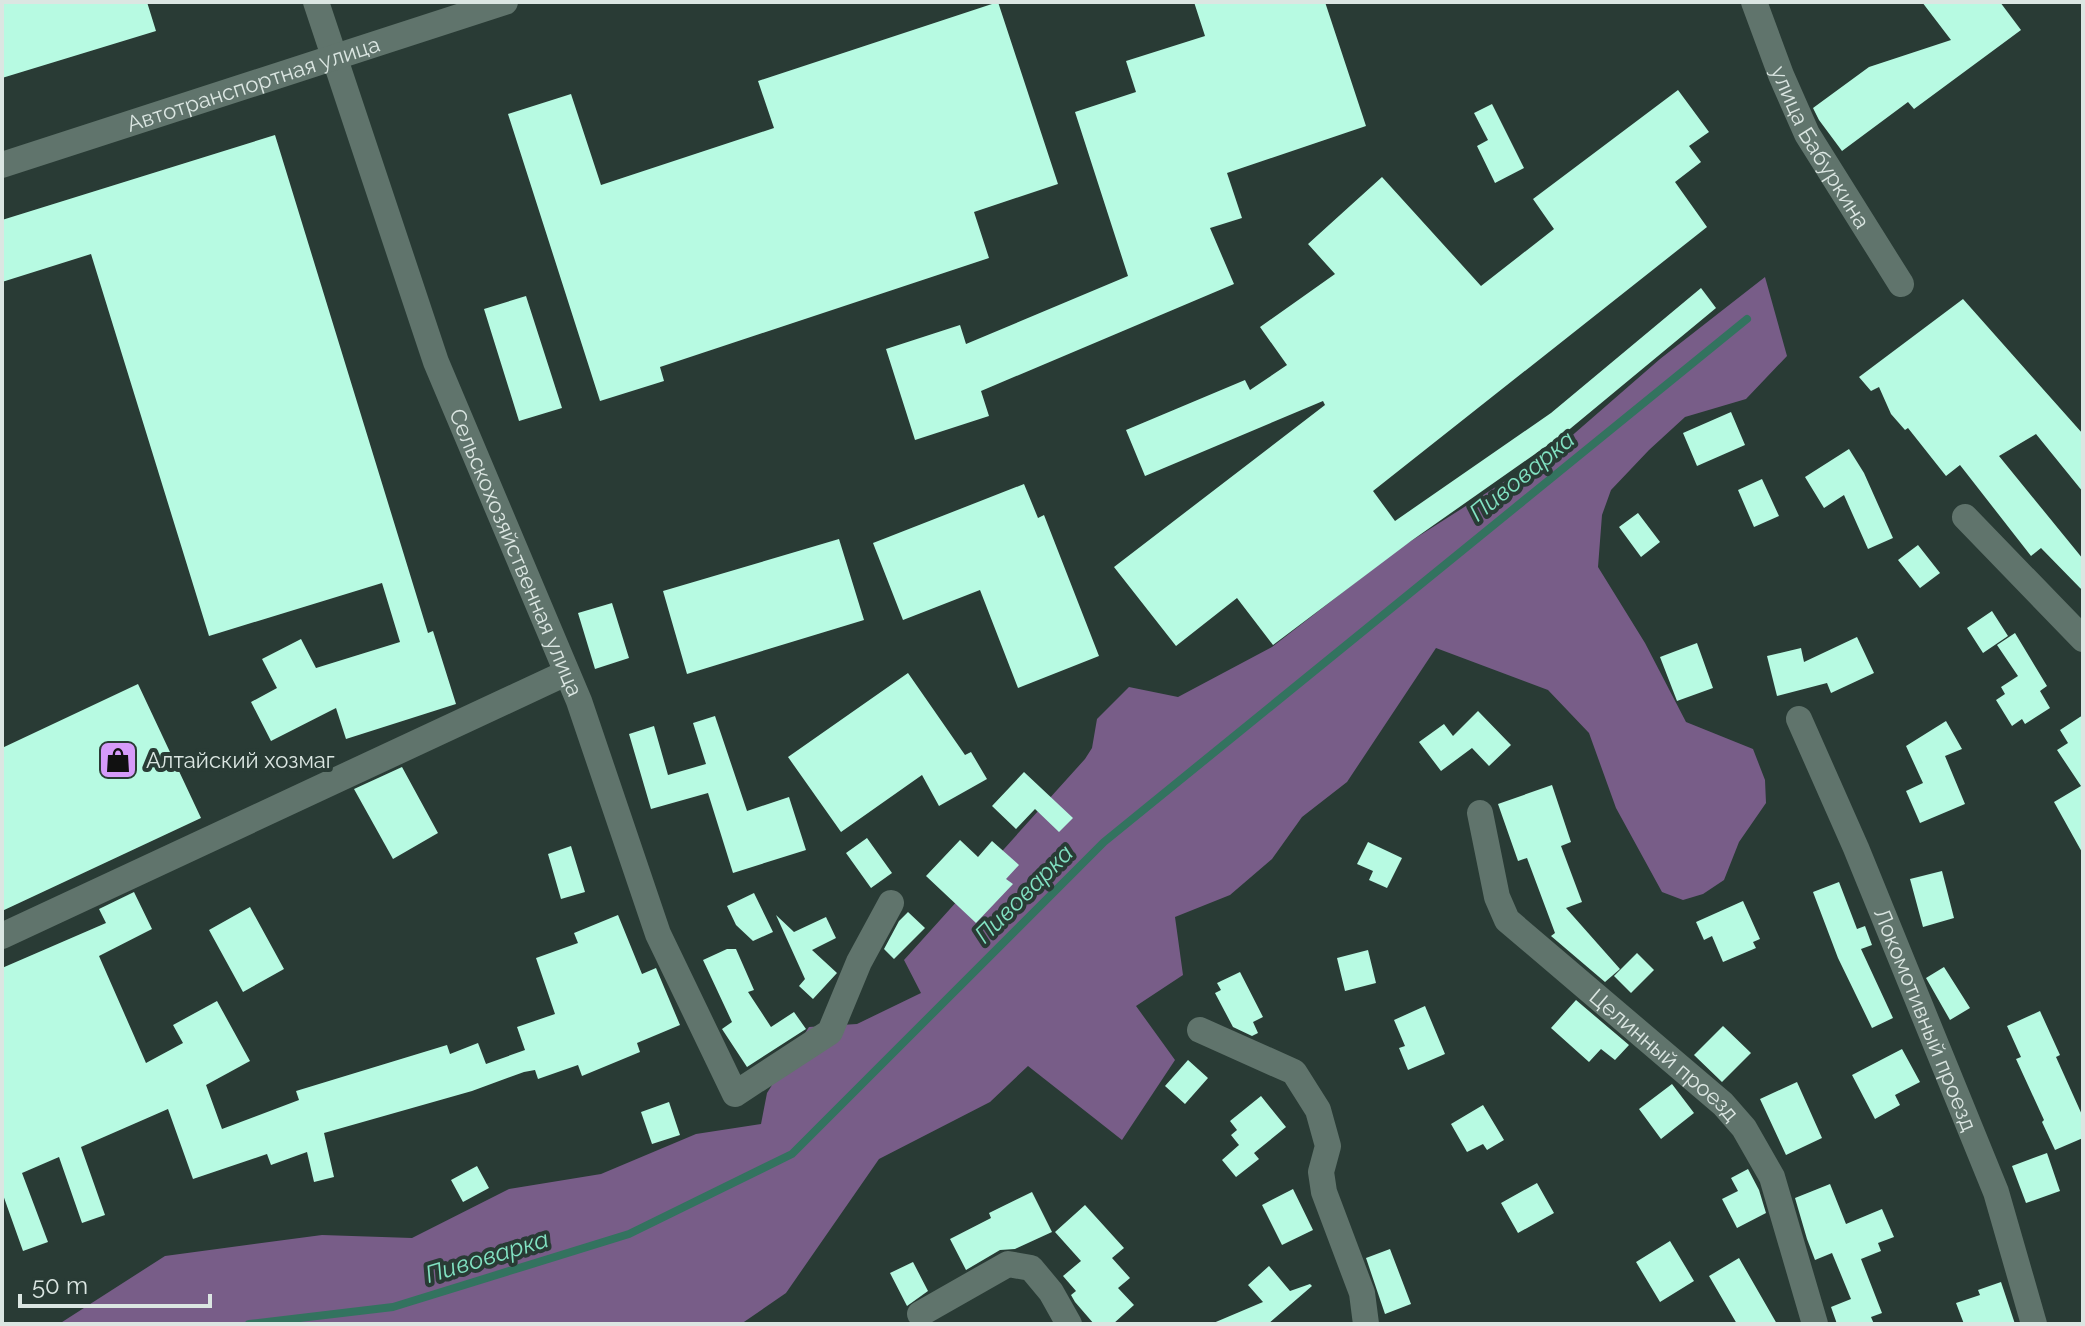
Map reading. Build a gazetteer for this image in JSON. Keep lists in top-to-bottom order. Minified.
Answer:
{"streets":{"street":["Автотранспортная улица","улица Бабуркина","Сельскохозяйственная улица","Локомотивный проезд","Целинный проезд"]},"crossings":[["Автотранспортная улица","Сельскохозяйственная улица"]],"water":["Пивоварка"],"places":{"shop":["Алтайский хозмаг"]},"scale_bar":"50 m"}
